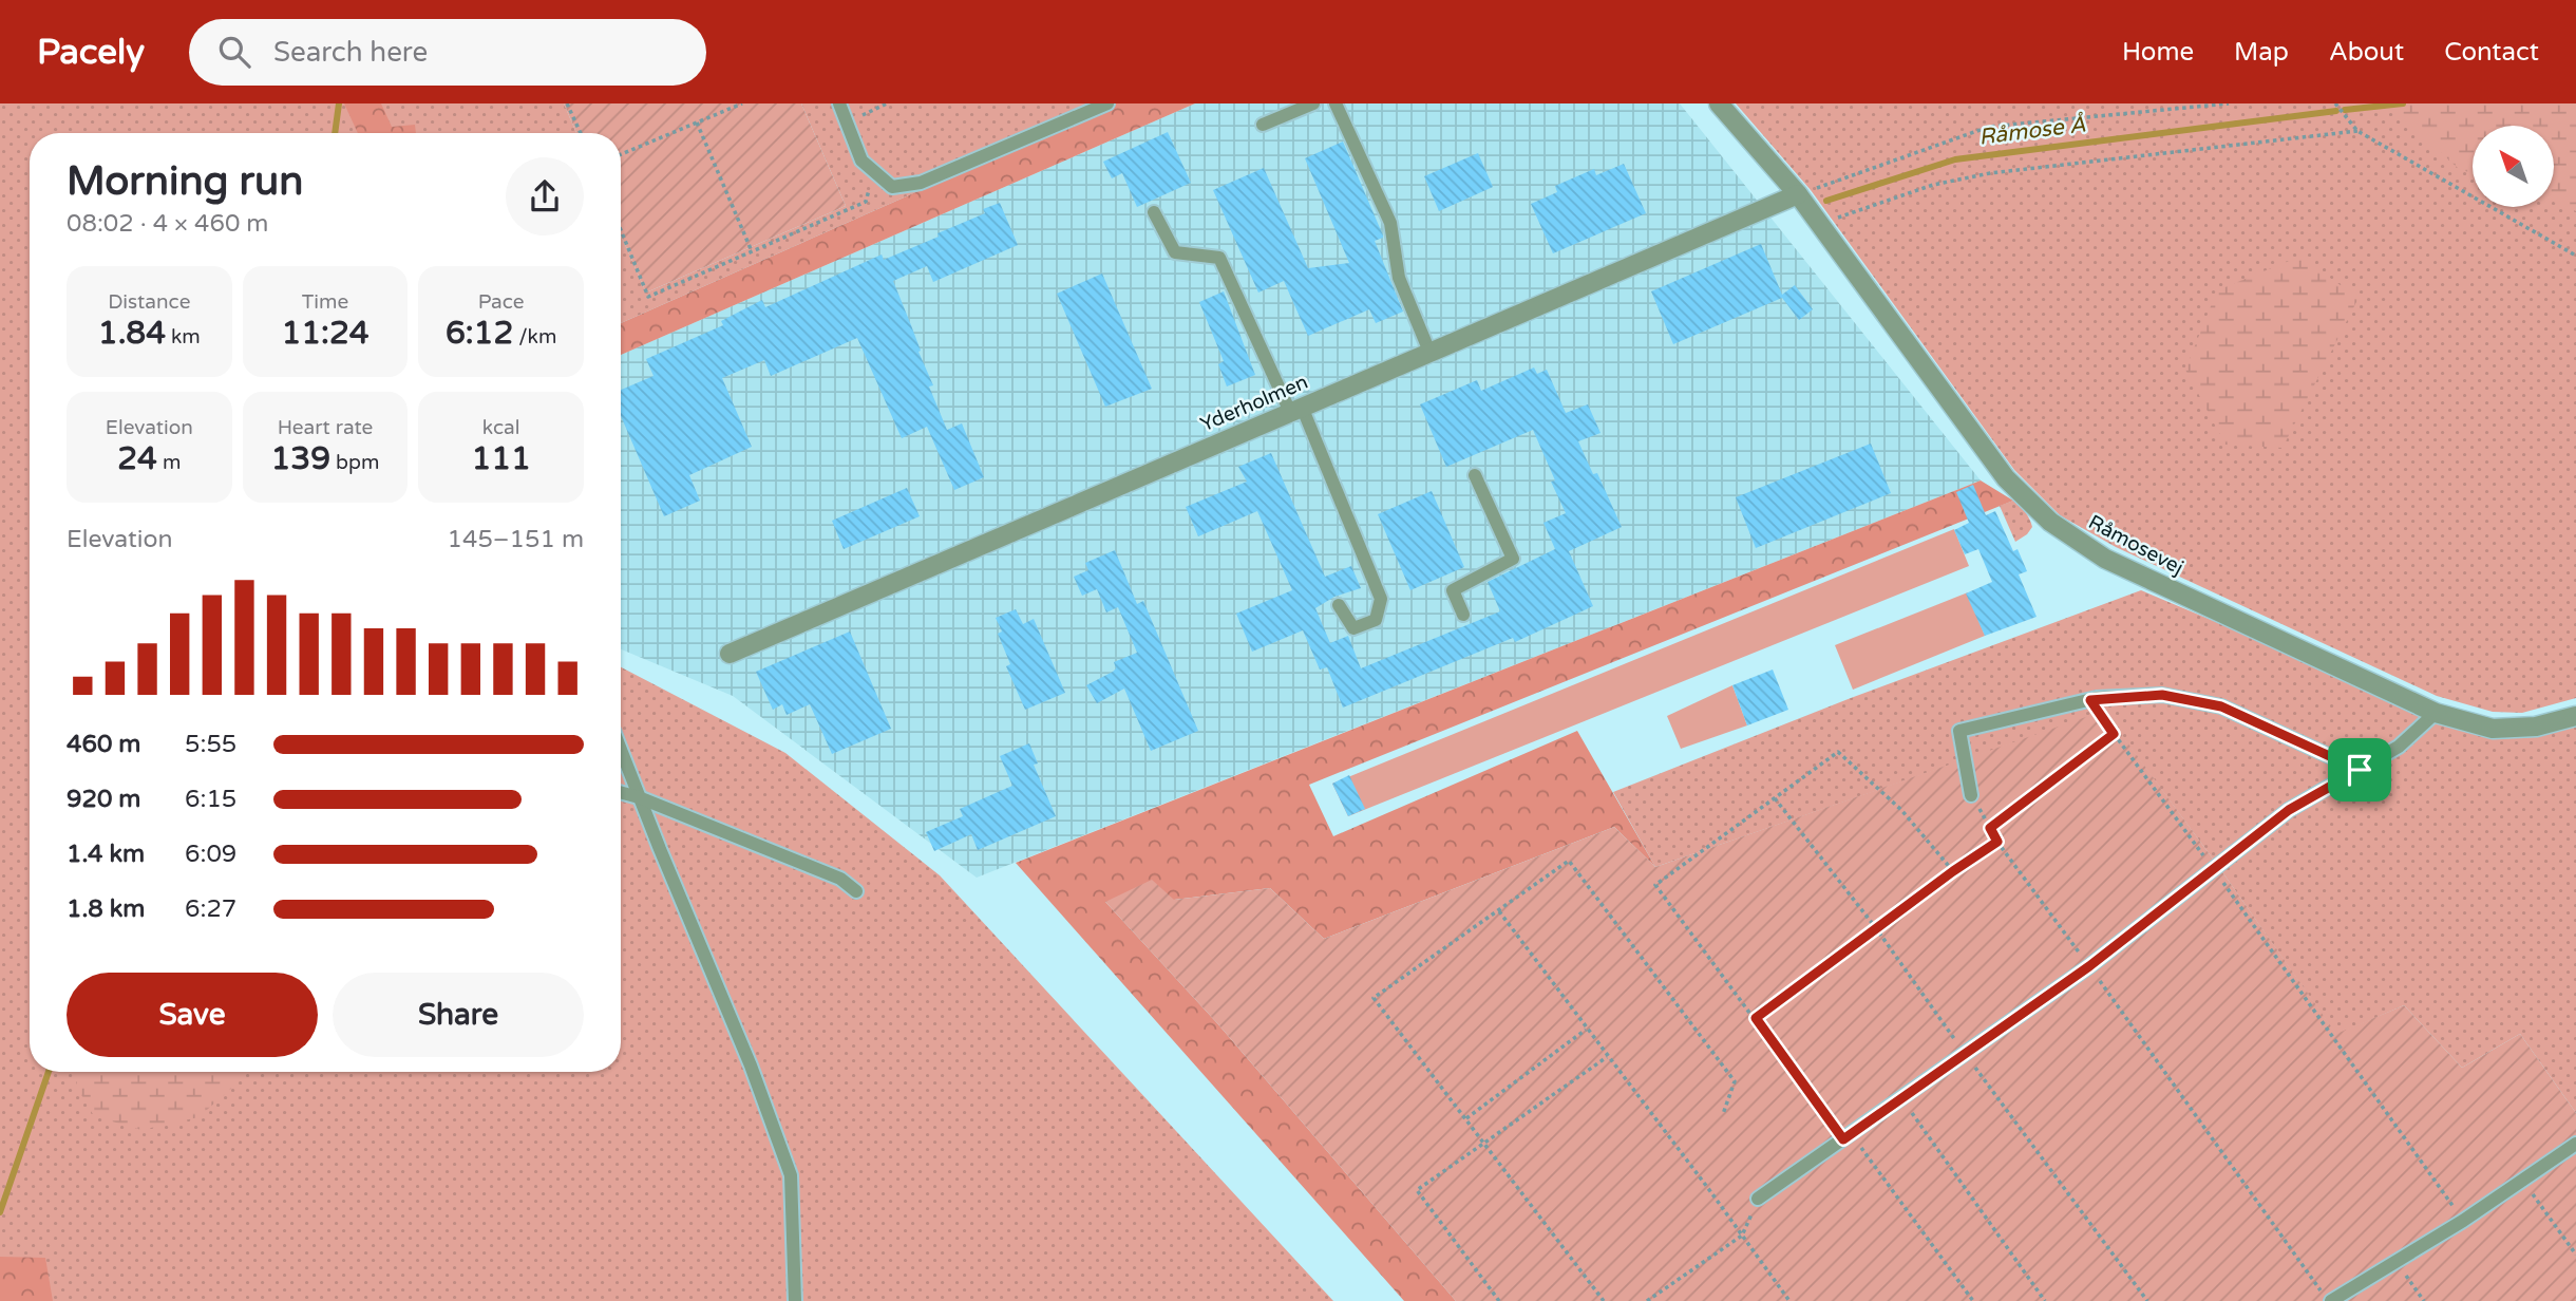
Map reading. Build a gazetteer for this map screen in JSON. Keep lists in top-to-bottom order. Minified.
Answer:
{"streets":{"street":["Yderholmen","Råmosevej"]},"crossings":[["Yderholmen","Råmosevej"]],"water":["Råmose Å"],"north":"top left","page":{"header":"Pacely","search":"Search here","nav":["Home","Map","About","Contact"],"heading":["Morning run","08:02 · 4 × 460 m"],"stats":[["Distance","1.84 km"],["Time","11:24"],["Pace","6:12 /km"],["Elevation","24 m"],["Heart rate","139 bpm"],["kcal","111"]],"chart":["Elevation","145–151 m"],"list":[{"name":"460 m","note":"5:55"},{"name":"920 m","note":"6:15"},{"name":"1.4 km","note":"6:09"},{"name":"1.8 km","note":"6:27"}],"buttons":["Save","Share"]}}
